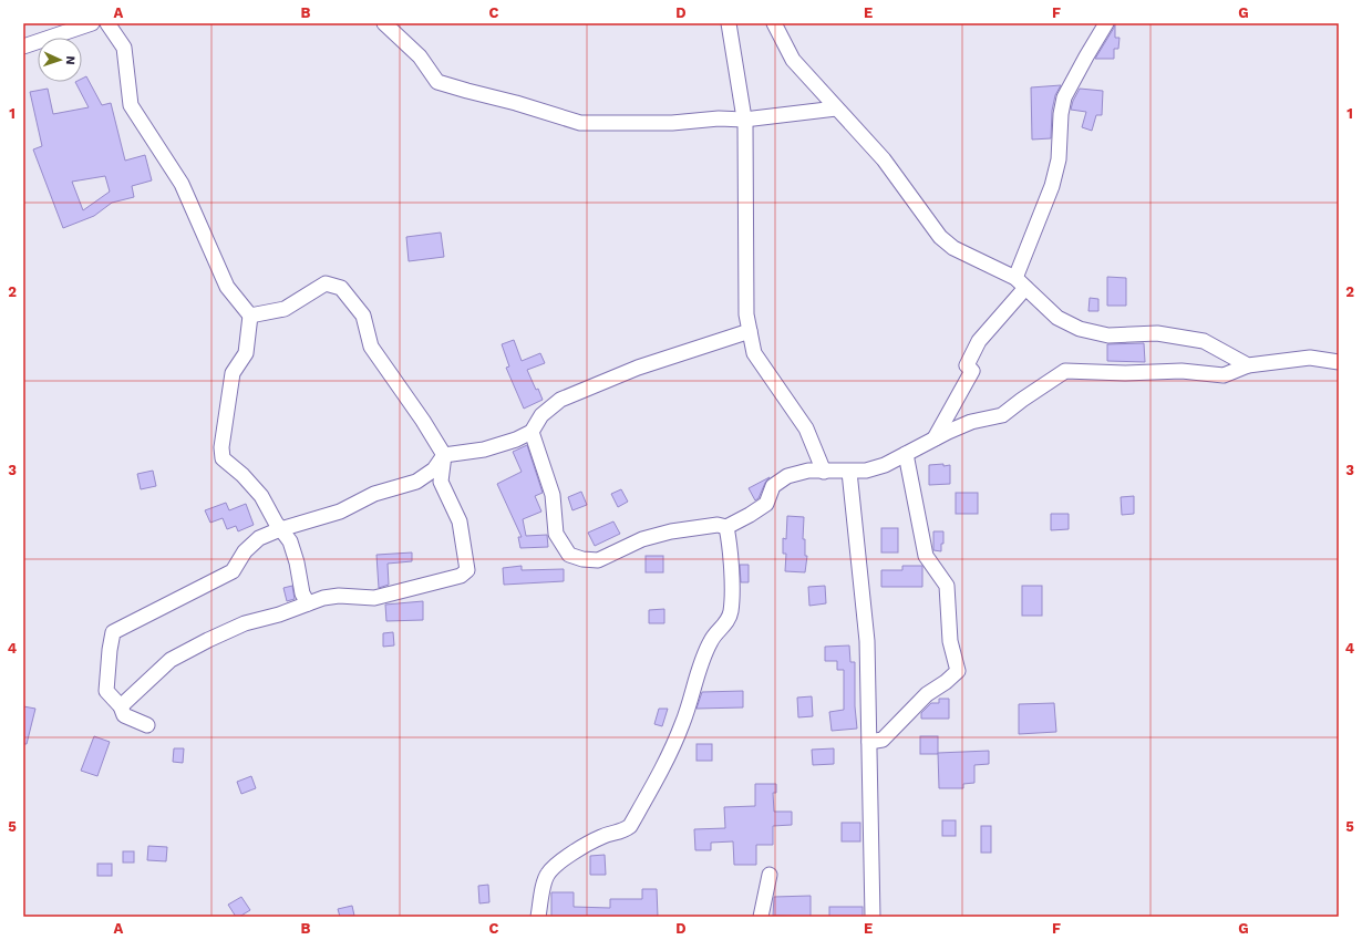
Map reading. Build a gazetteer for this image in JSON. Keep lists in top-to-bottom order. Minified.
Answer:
{"north":"right","grid":{"columns":["A","B","C","D","E","F","G"],"rows":["1","2","3","4","5"]}}
